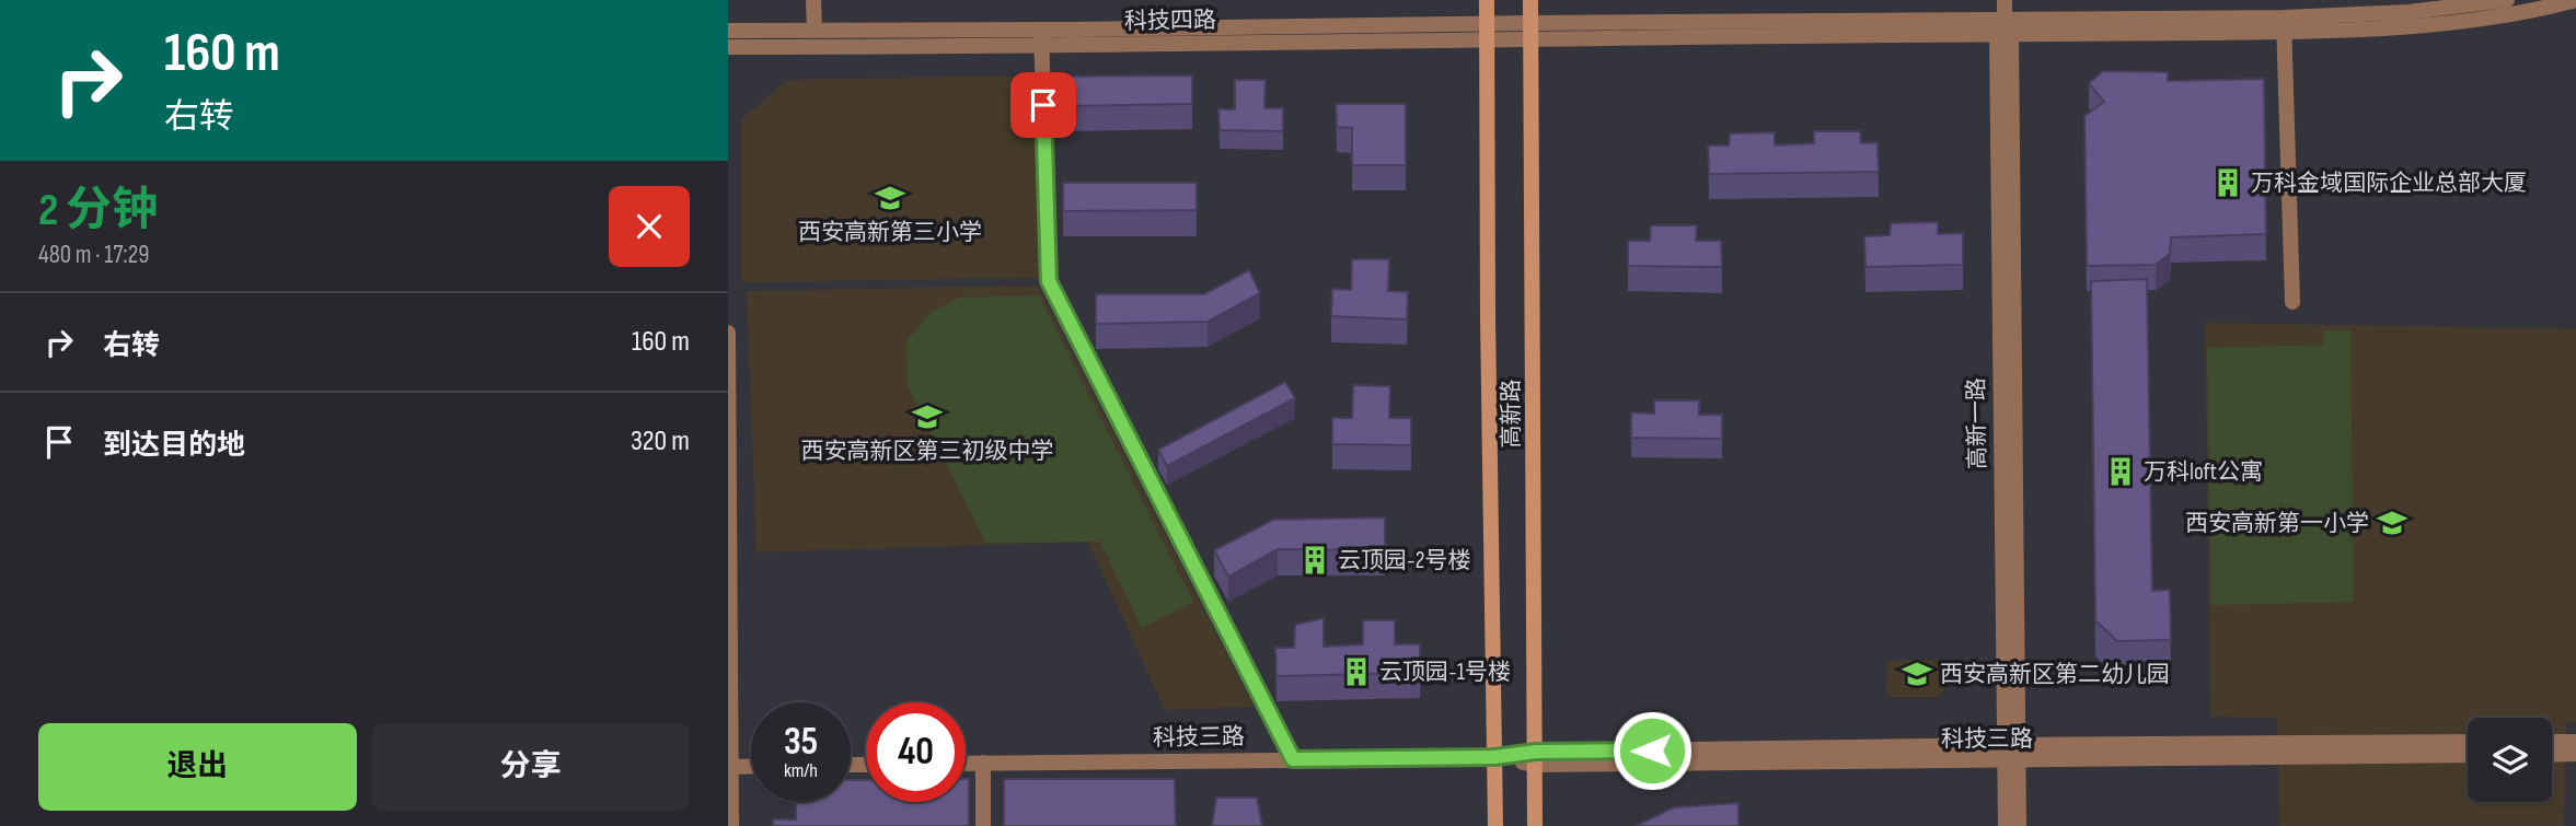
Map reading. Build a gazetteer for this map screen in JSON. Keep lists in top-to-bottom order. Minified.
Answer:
{"streets":{"main road":["高新路"],"street":["科技四路","高新一路","科技三路"]},"crossings":[["科技四路","高新路"],["科技四路","高新一路"],["高新路","科技三路"],["高新一路","科技三路"]],"places":{"building":["万科金域国际企业总部大厦","万科loft公寓","云顶园-2号楼","云顶园-1号楼"],"school or university":["西安高新第三小学","西安高新区第三初级中学","西安高新第一小学","西安高新区第二幼儿园"]},"page":{"turn":["160 m","右转"],"heading":["2 分钟","480 m · 17:29"],"list":[{"name":"右转","value":"160 m"},{"name":"到达目的地","value":"320 m"}],"speed":"35 km/h","limit":"40","buttons":["退出","分享"]}}
